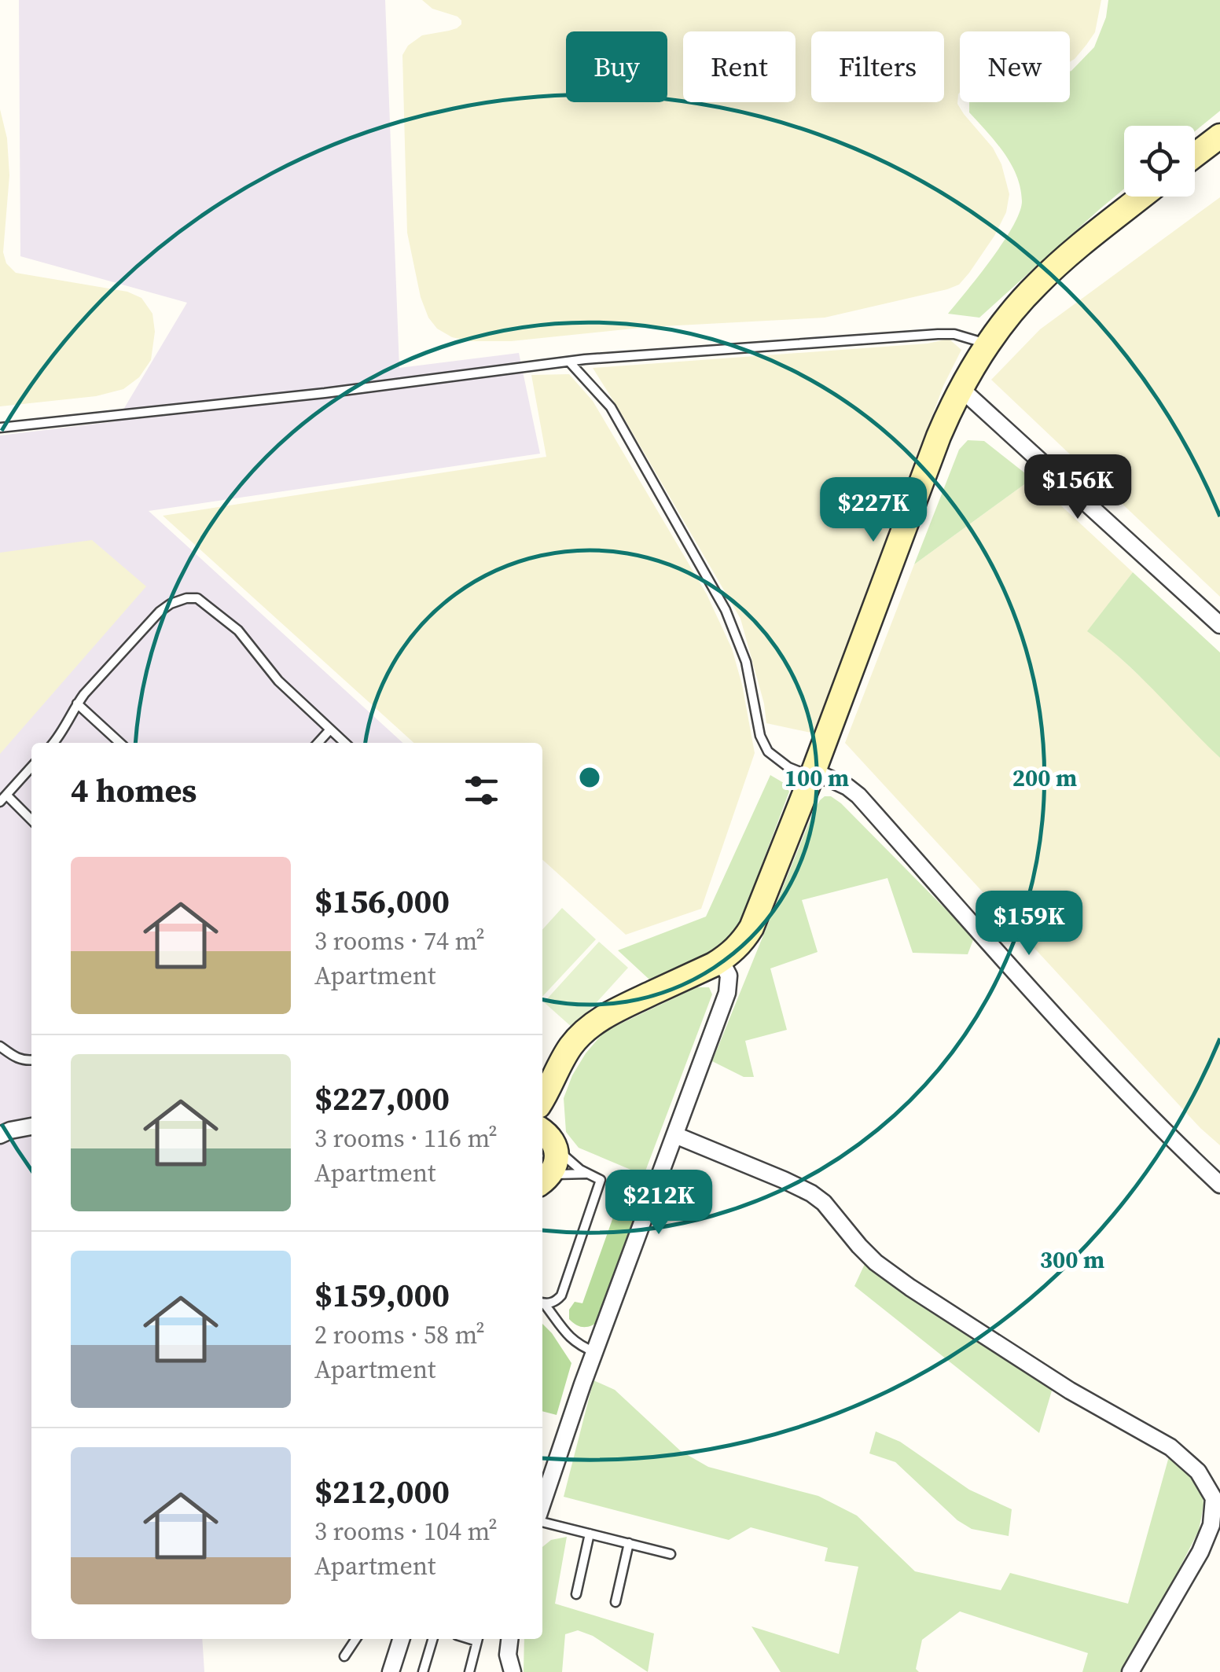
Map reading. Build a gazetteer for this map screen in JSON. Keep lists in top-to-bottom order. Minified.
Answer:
{"page":{"chip":["Buy","Rent","Filters","New"],"price":["$156K","$227K","$159K","$212K"],"heading":"4 homes","list":[{"name":"$156,000","note":"3 rooms · 74 m² · Apartment"},{"name":"$227,000","note":"3 rooms · 116 m² · Apartment"},{"name":"$159,000","note":"2 rooms · 58 m² · Apartment"},{"name":"$212,000","note":"3 rooms · 104 m² · Apartment"}]},"rings":["100 m","200 m","300 m"]}
